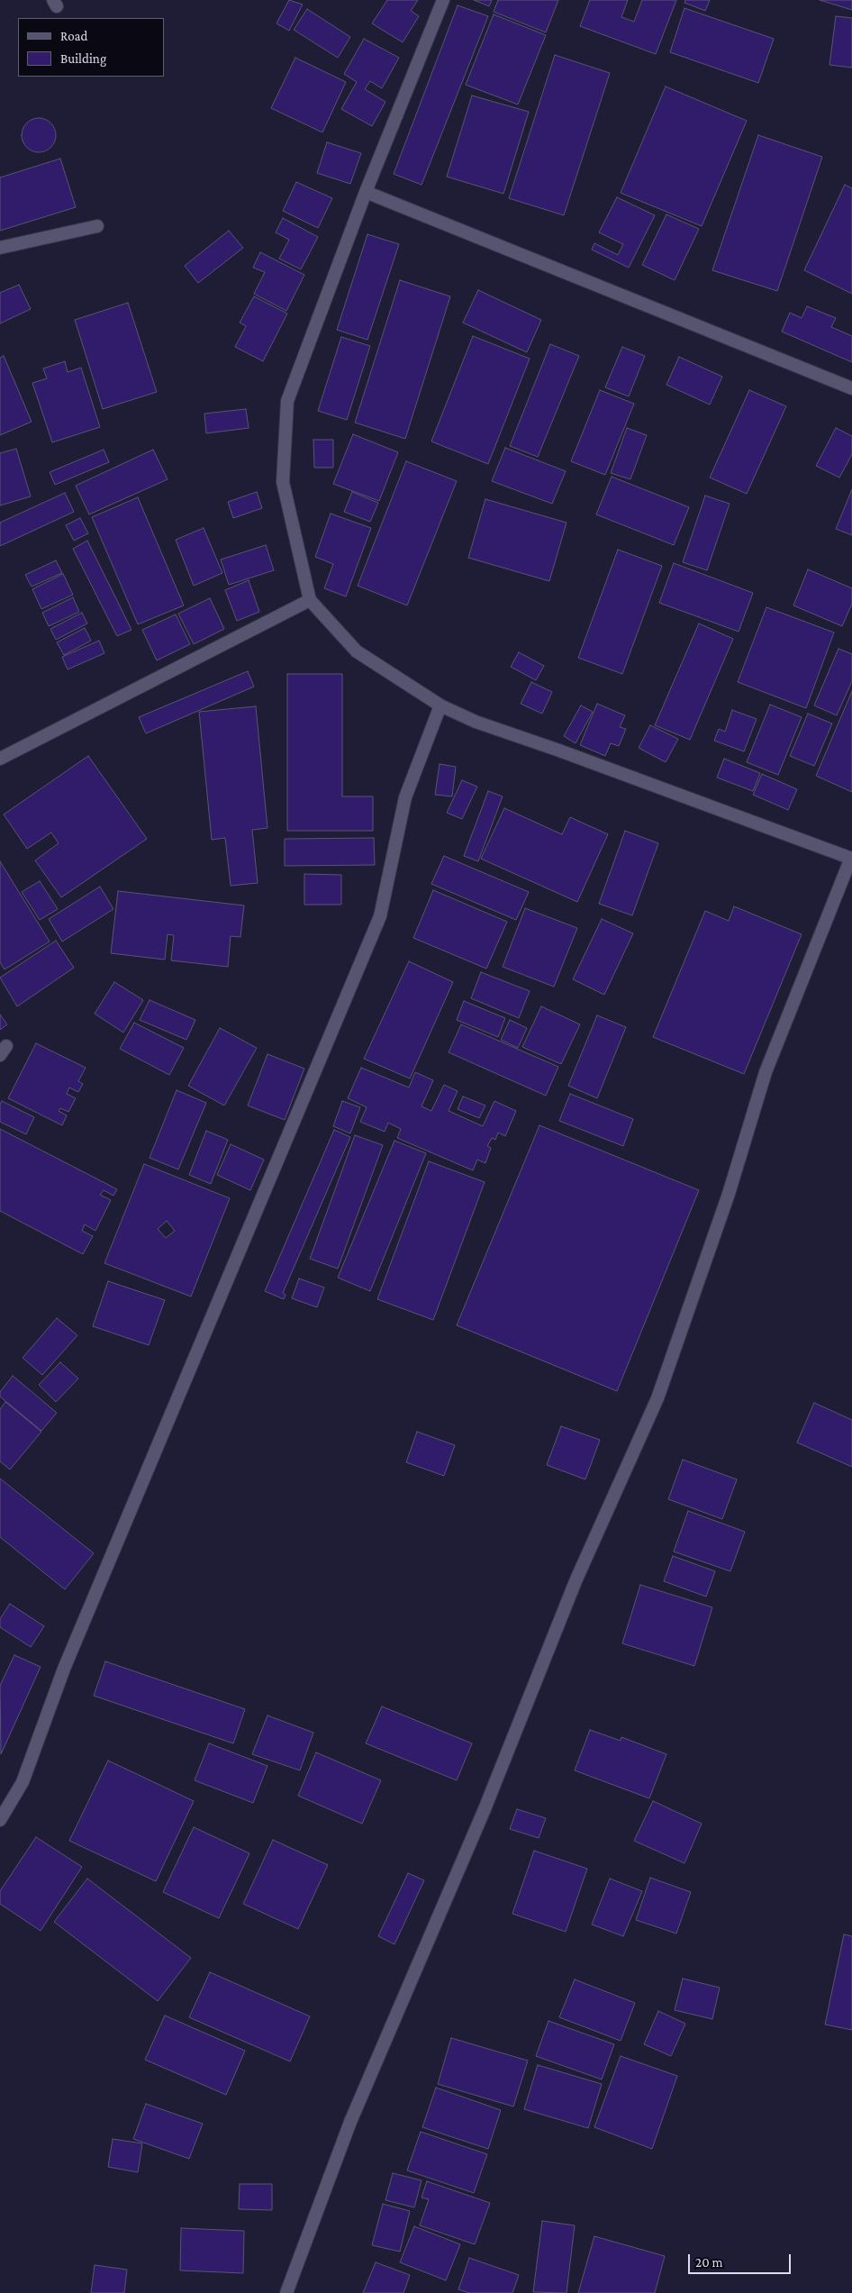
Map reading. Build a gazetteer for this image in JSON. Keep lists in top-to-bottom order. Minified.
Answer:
{"legend":["Road","Building"],"scale_bar":"20 m"}
